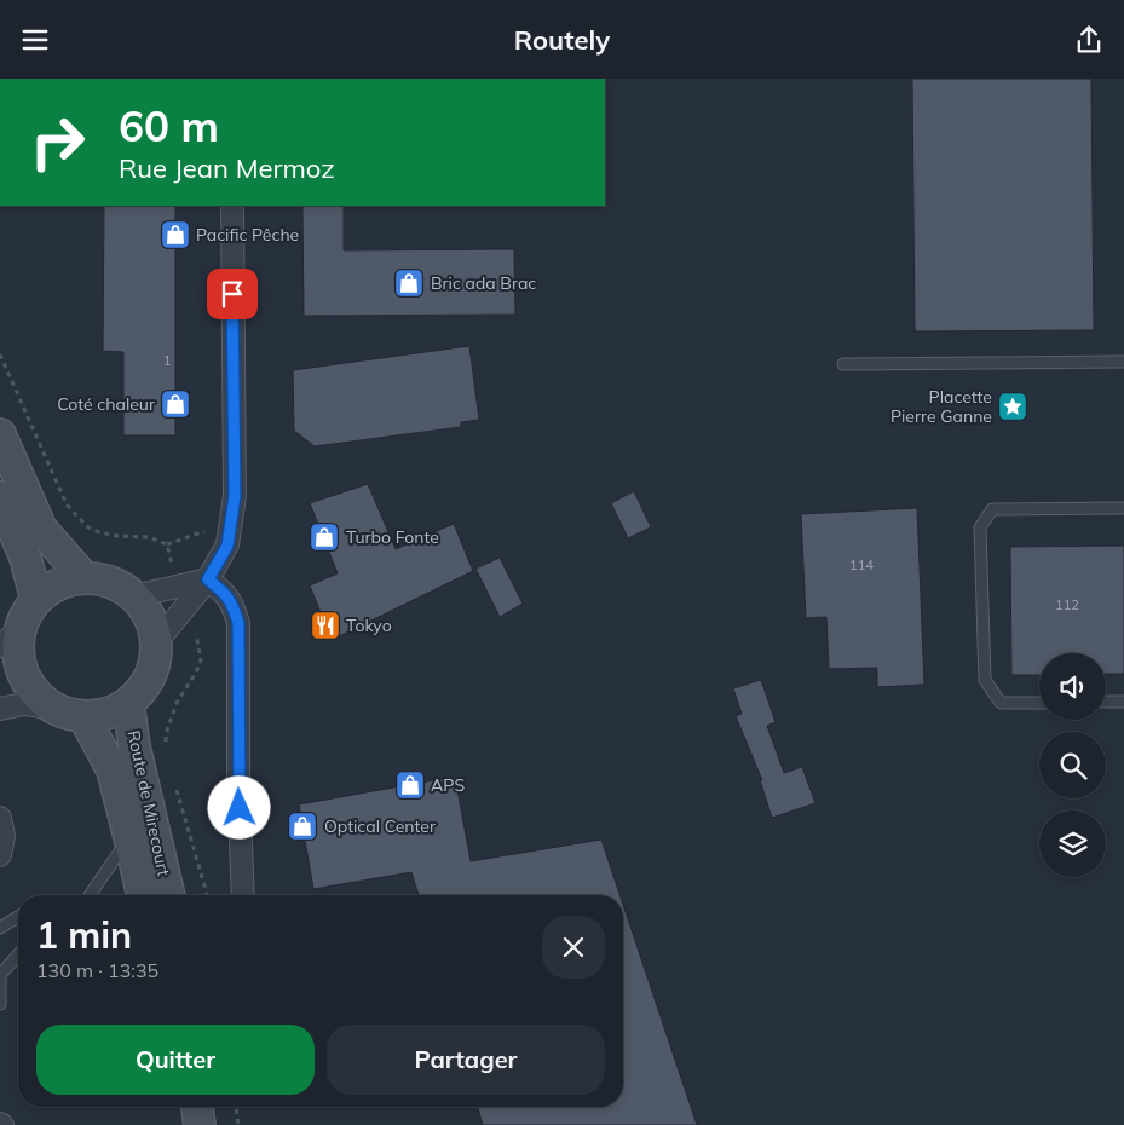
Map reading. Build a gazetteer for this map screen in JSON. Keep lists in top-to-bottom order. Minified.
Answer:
{"streets":{"main road":["Route de Mirecourt"]},"places":{"shop":["Pacific Pêche","Bric ada Brac","Coté chaleur","Turbo Fonte","APS","Optical Center"],"place":["Placette Pierre Ganne"],"restaurant":["Tokyo"]},"house_numbers":["1","114","112"],"page":{"header":"Routely","turn":["60 m","Rue Jean Mermoz"],"heading":["1 min","130 m · 13:35"],"buttons":["Quitter","Partager"]}}
